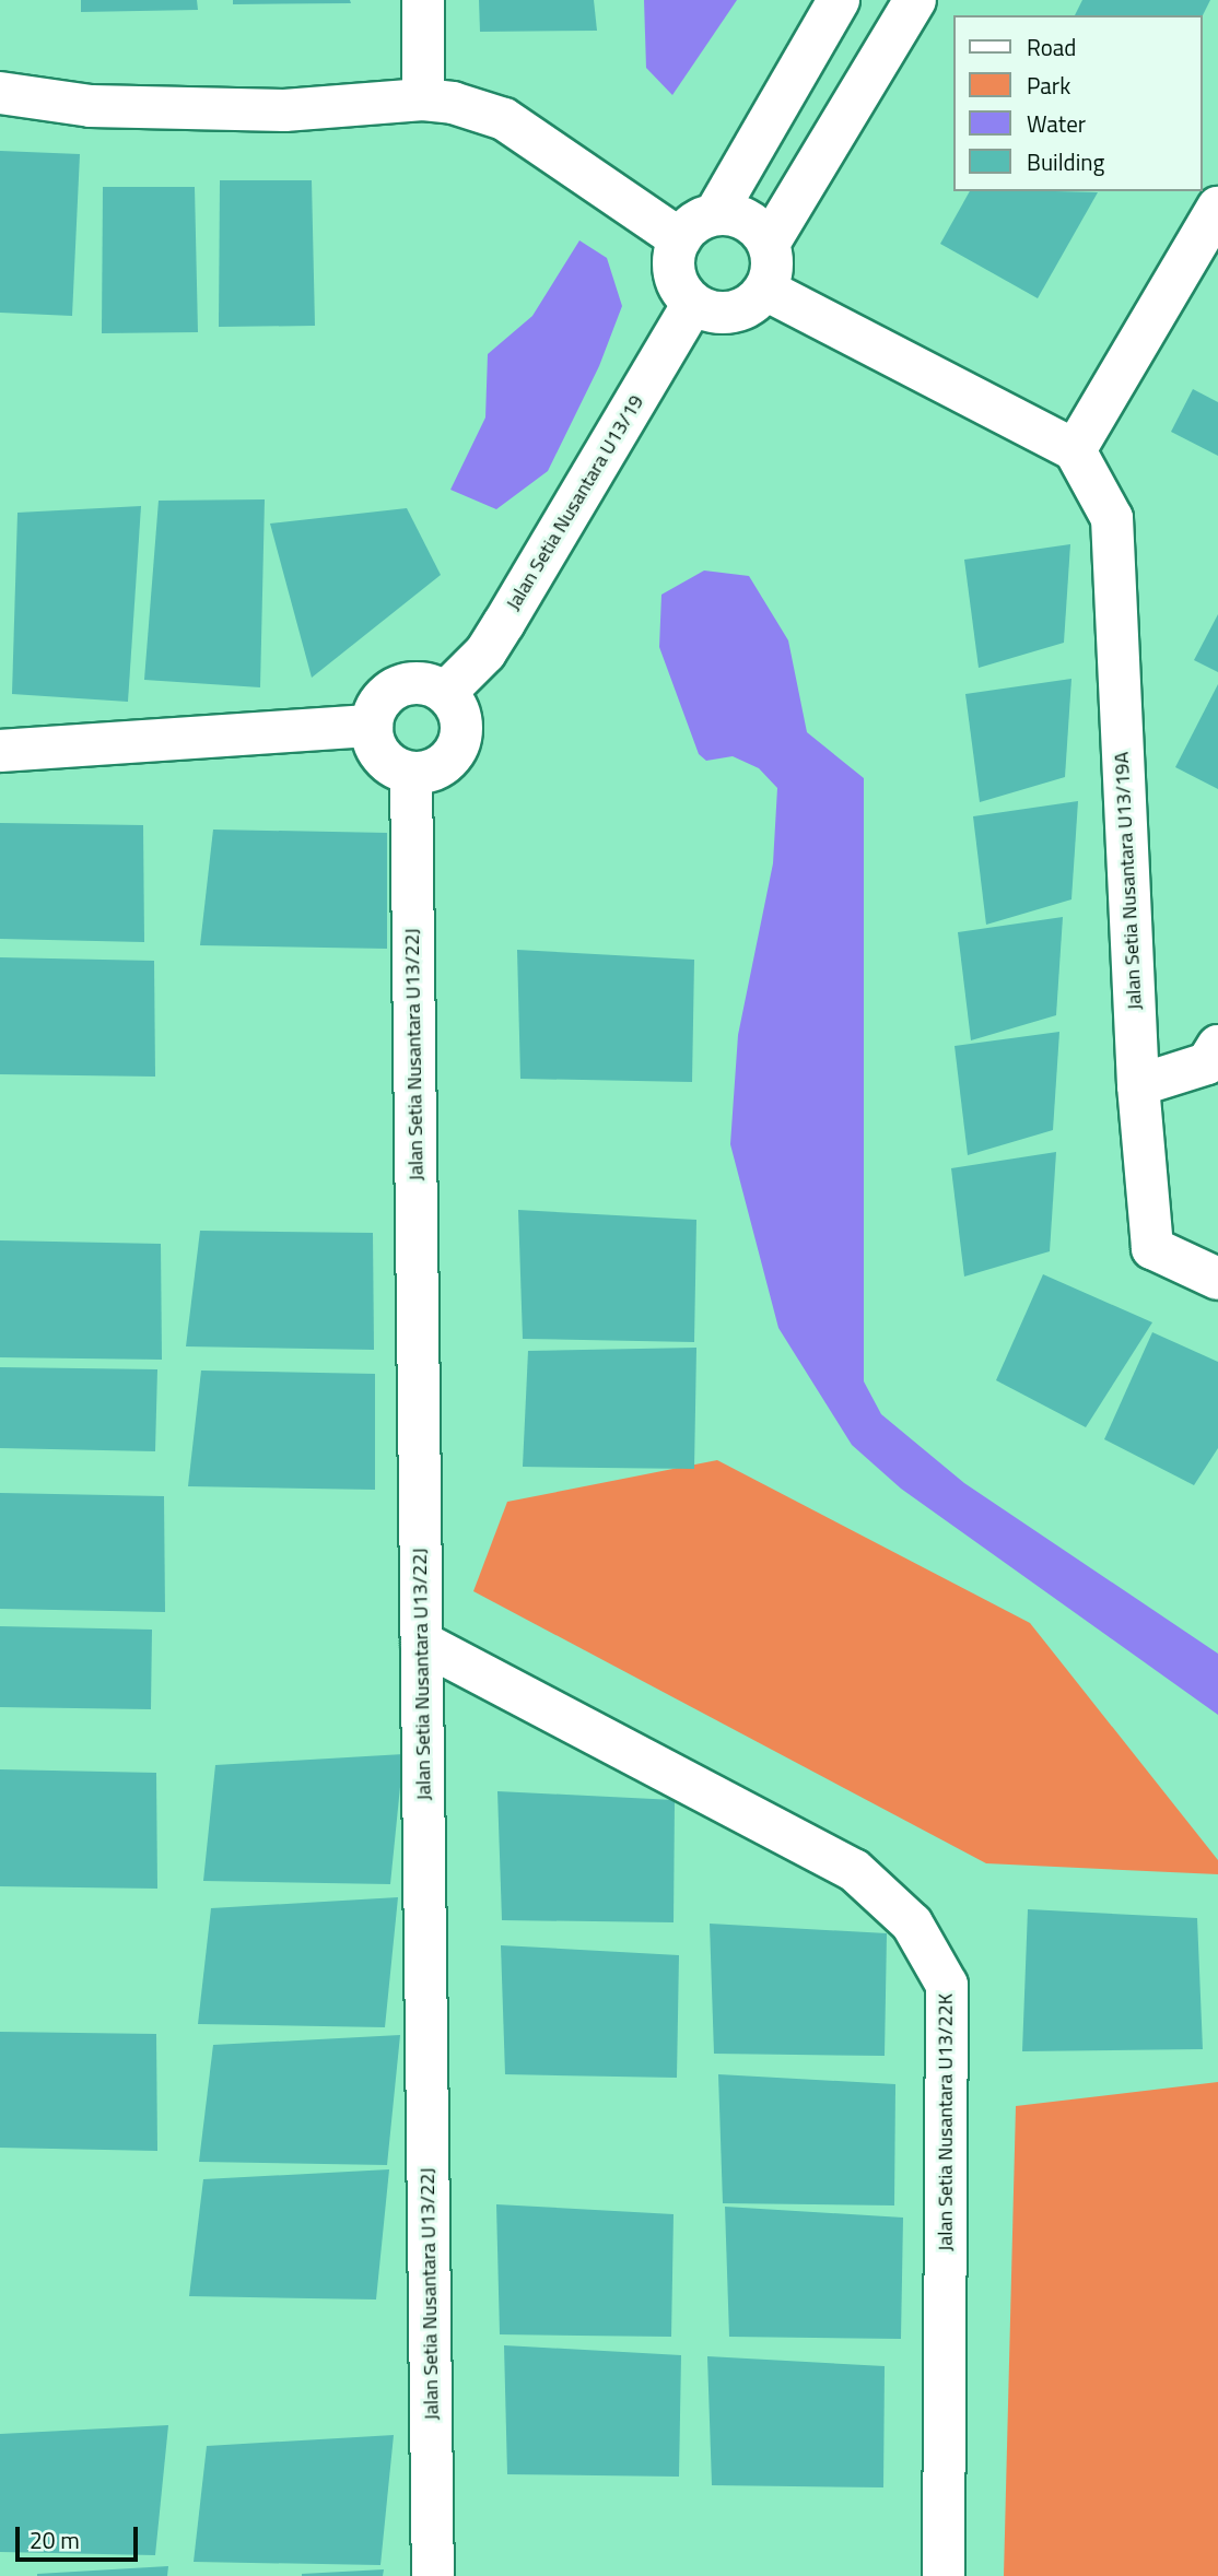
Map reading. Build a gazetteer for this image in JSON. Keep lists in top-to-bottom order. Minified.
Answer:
{"streets":{"street":["Jalan Setia Nusantara U13/19","Jalan Setia Nusantara U13/19A","Jalan Setia Nusantara U13/22J","Jalan Setia Nusantara U13/22K"]},"crossings":[["Jalan Setia Nusantara U13/19","Jalan Setia Nusantara U13/22J"],["Jalan Setia Nusantara U13/22J","Jalan Setia Nusantara U13/22K"]],"legend":["Road","Park","Water","Building"],"scale_bar":"20 m"}
